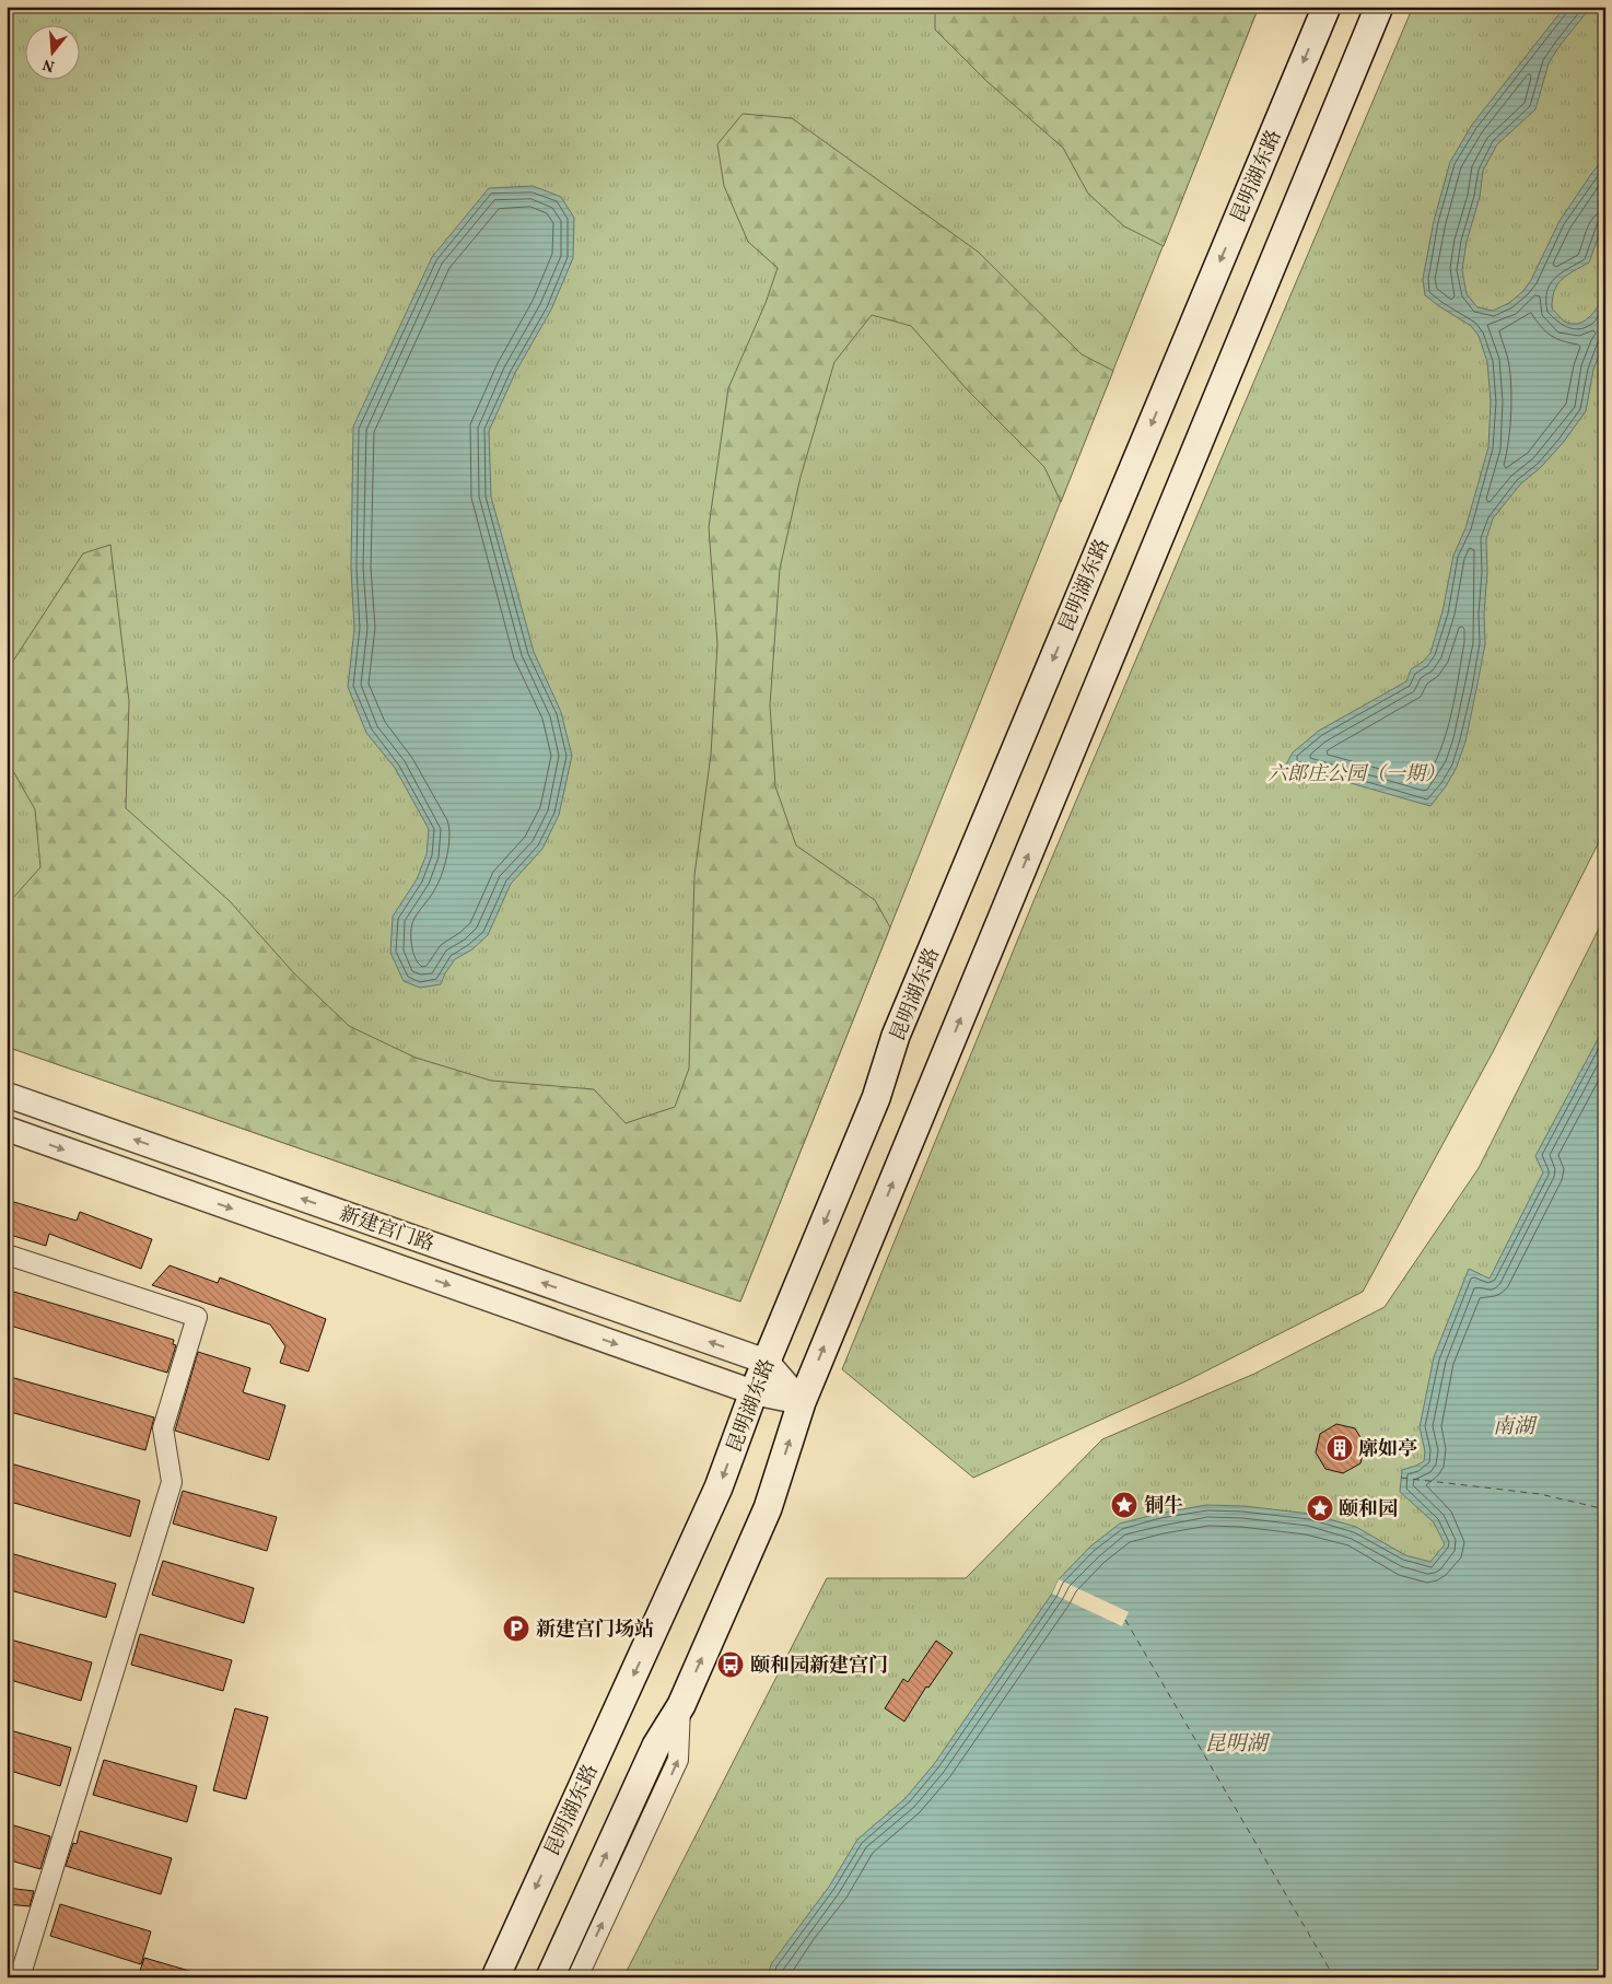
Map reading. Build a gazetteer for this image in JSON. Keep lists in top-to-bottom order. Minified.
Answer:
{"streets":{"main road":["昆明湖东路"],"street":["新建宫门路"]},"crossings":[["昆明湖东路","新建宫门路"]],"water":["南湖","昆明湖"],"parks":["六郎庄公园（一期）"],"places":{"building":["廓如亭"],"place":["铜牛","颐和园"],"parking":["新建宫门场站"],"bus stop":["颐和园新建宫门"]},"north":"bottom"}
